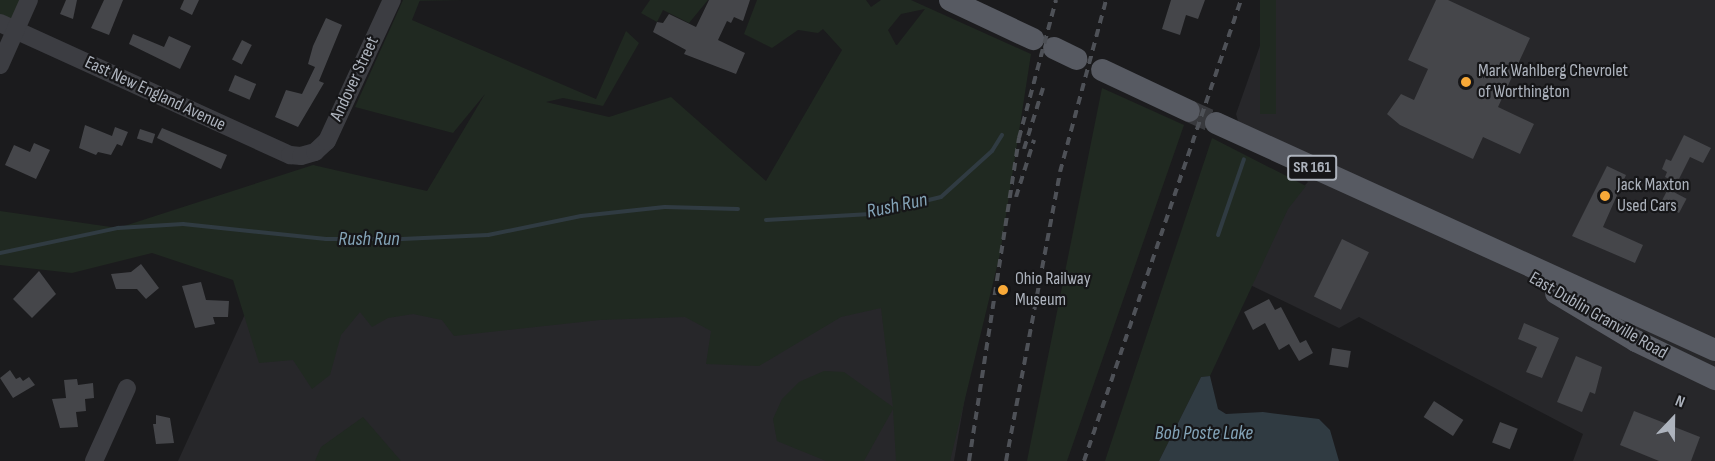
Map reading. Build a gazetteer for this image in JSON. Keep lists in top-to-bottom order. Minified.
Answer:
{"streets":{"main road":["SR 161","East Dublin Granville Road"],"street":["Andover Street","East New England Avenue"]},"crossings":[["Andover Street","East New England Avenue"]],"water":["Rush Run","Bob Poste Lake"],"places":["Mark Wahlberg Chevrolet of Worthington","Jack Maxton Used Cars","Ohio Railway Museum"],"north":"top"}
